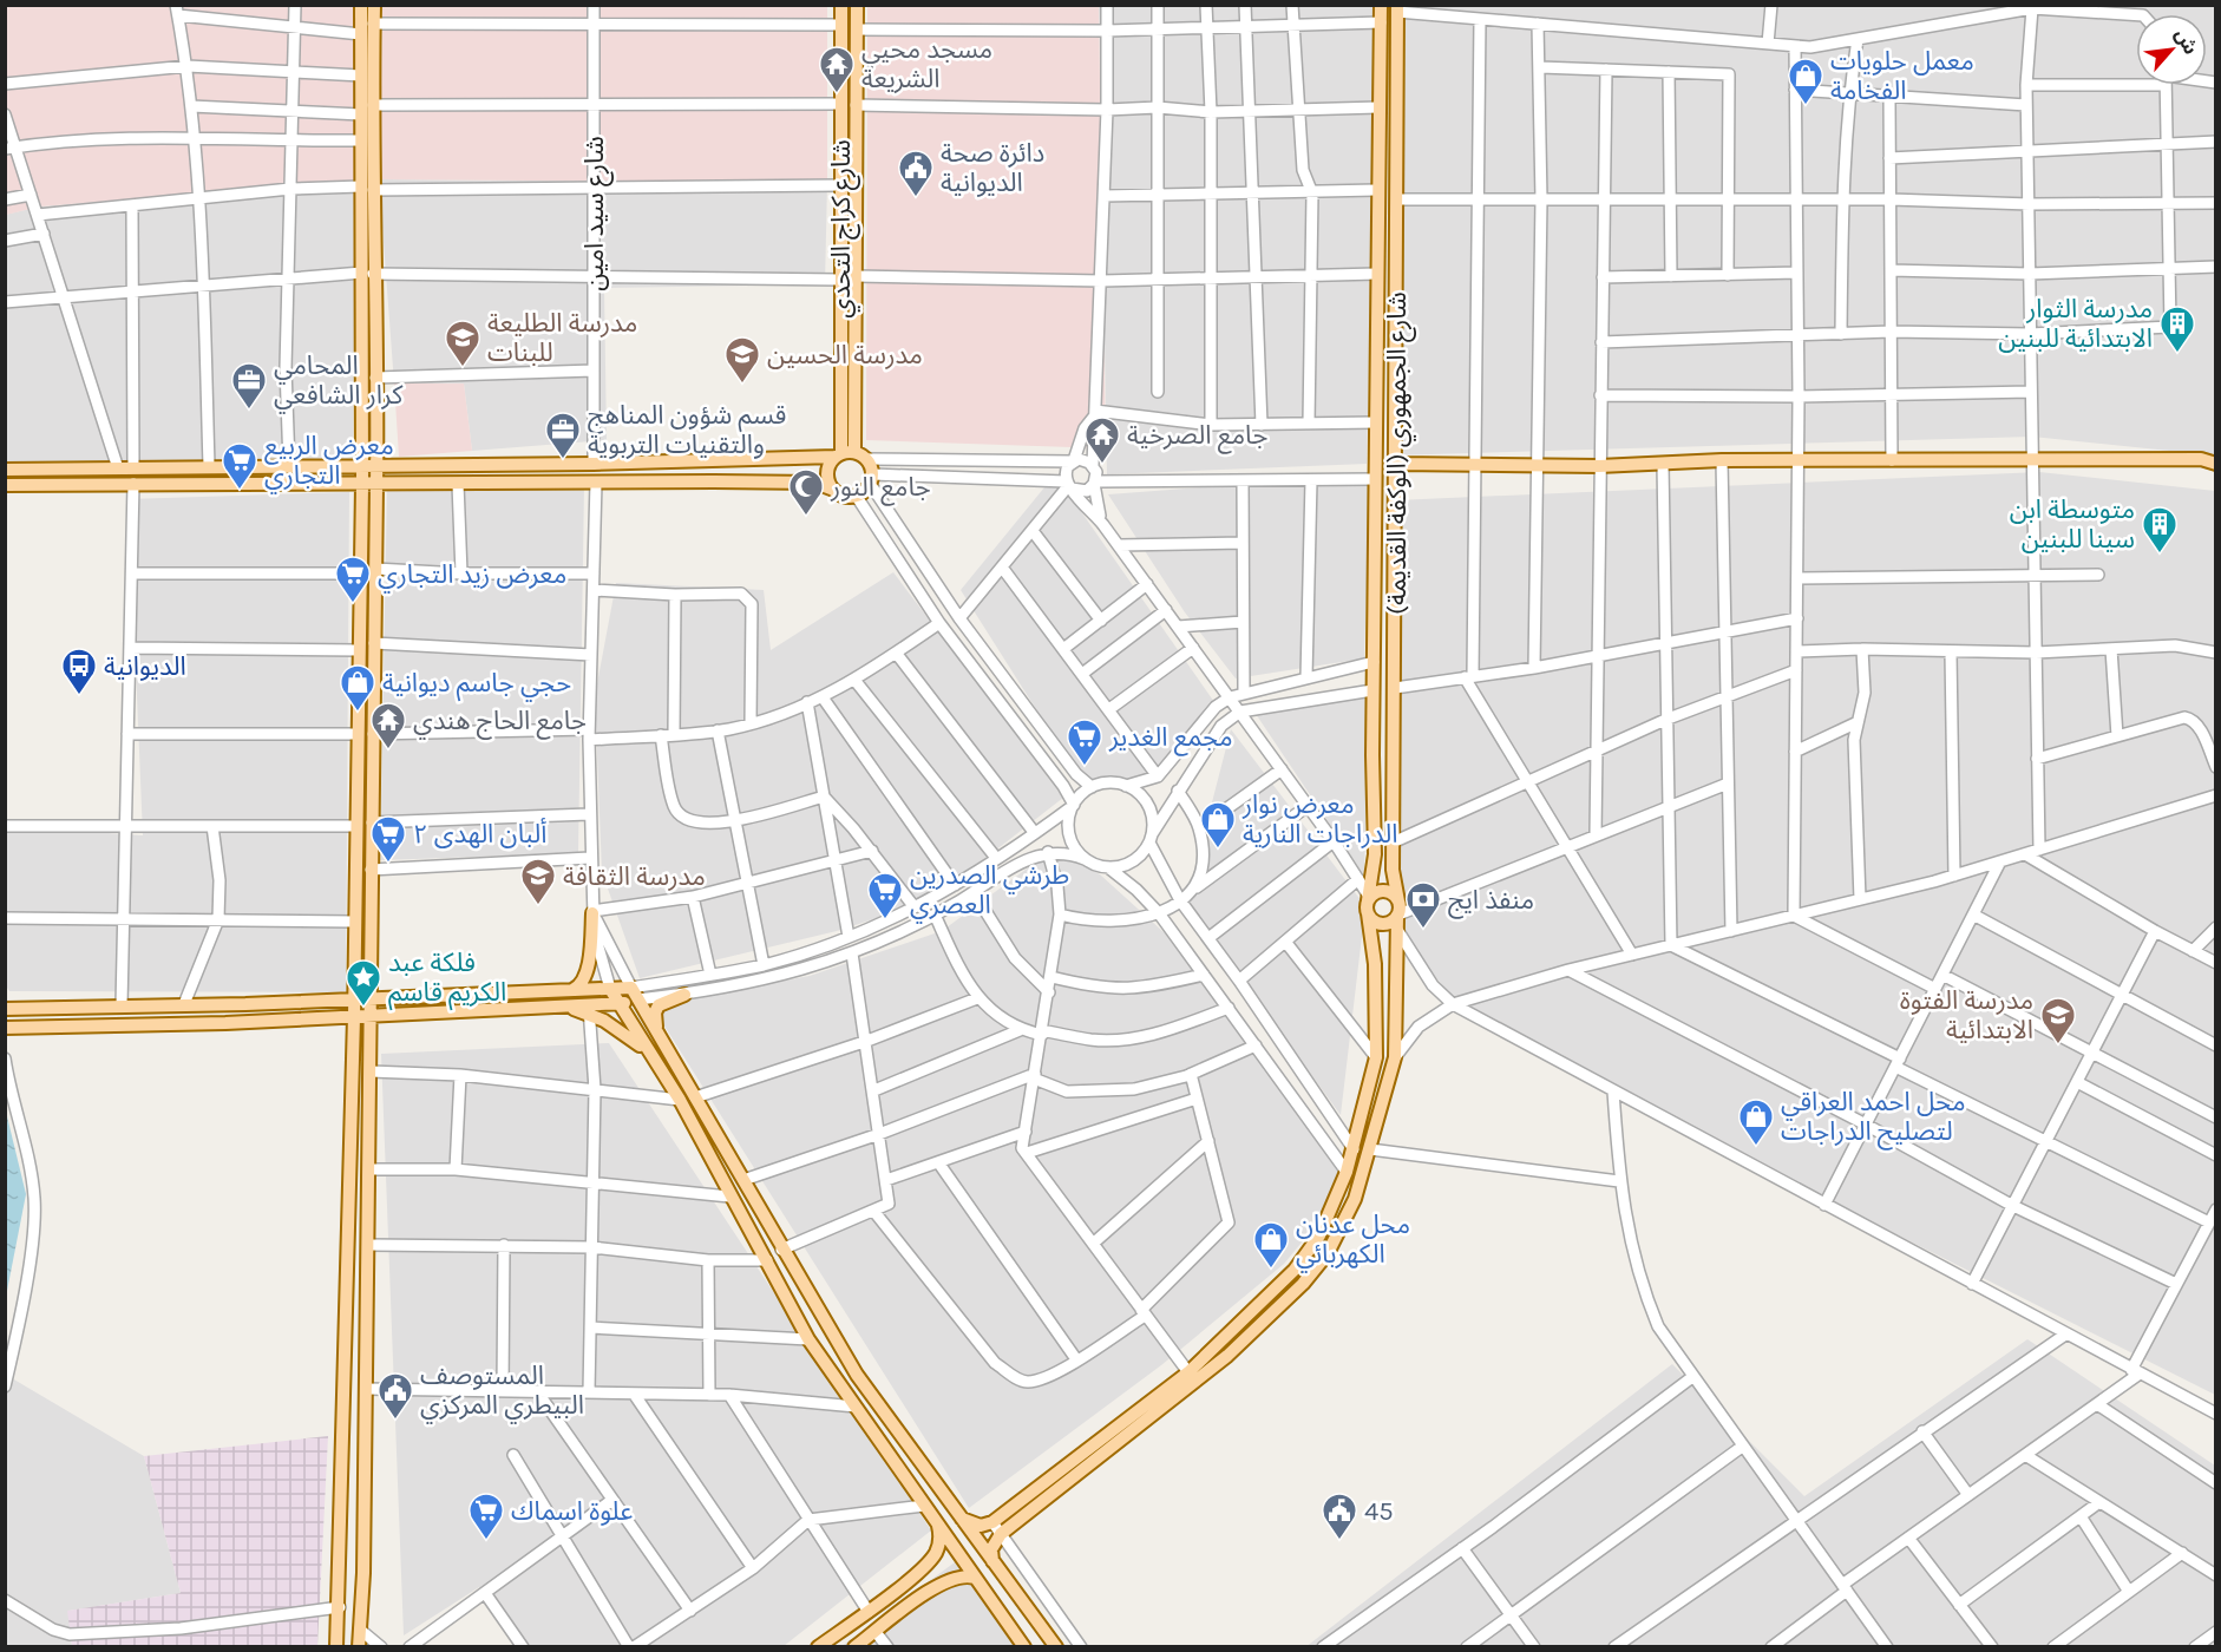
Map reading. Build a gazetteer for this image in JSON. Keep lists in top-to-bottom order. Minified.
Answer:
{"streets":{"main road":["شارع كراج التحدي","شارع الجمهوري (الوكفة القديمة)"],"street":["شارع سيد امين"]},"places":{"temple":["مسجد محيي الشريعة","جامع الصرخية","جامع الحاج هندي"],"shop":["معمل حلويات الفخامة","حجي جاسم ديوانية","معرض نوار الدراجات النارية","محل احمد العراقي لتصليح الدراجات","محل عدنان الكهربائي"],"public building":["دائرة صحة الديوانية","المستوصف البيطري المركزي","45"],"building":["مدرسة الثوار الابتدائية للبنين","متوسطة ابن سينا للبنين"],"school or university":["مدرسة الطليعة للبنات","مدرسة الحسين","مدرسة الثقافة","مدرسة الفتوة الابتدائية"],"office":["المحامي كرار الشافعي","قسم شؤون المناهج والتقنيات التربوية"],"supermarket":["معرض الربيع التجاري","معرض زيد التجاري","مجمع الغدير","ألبان الهدى ٢","طرشي الصدرين العصري","علوة اسماك"],"mosque":["جامع النور"],"bus stop":["الديوانية"],"bank":["منفذ ايج"],"place":["فلكة عبد الكريم قاسم"]},"north":"top right"}
